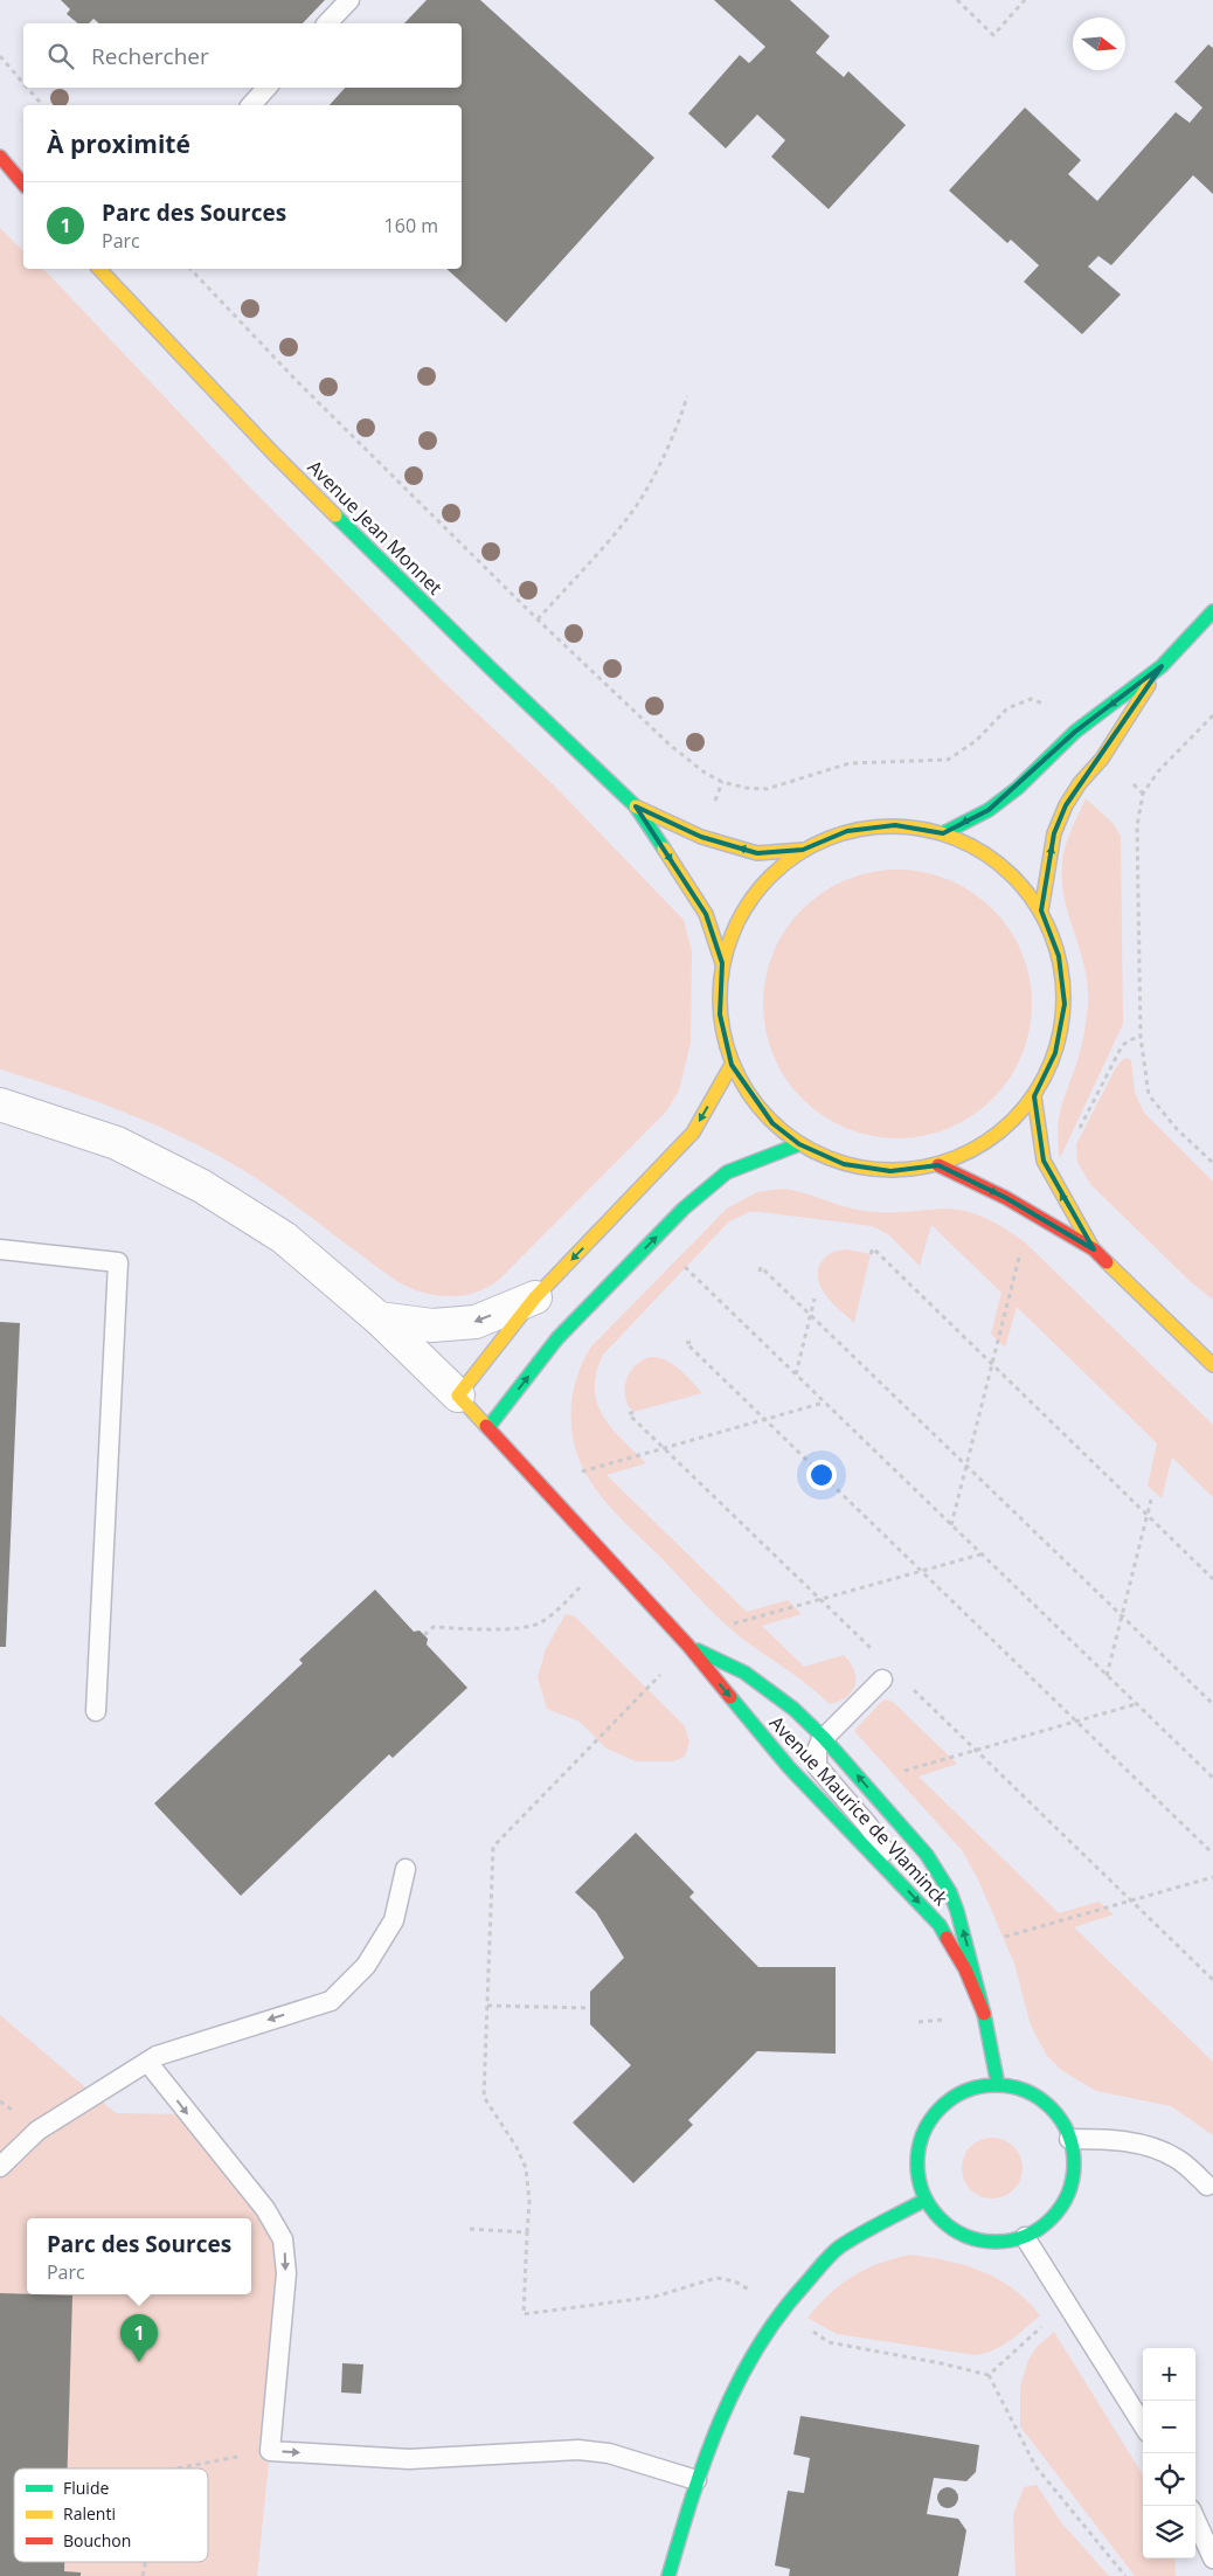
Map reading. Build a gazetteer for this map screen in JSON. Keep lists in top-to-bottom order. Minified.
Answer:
{"streets":{"main road":["Avenue Jean Monnet","Avenue Maurice de Vlaminck"]},"legend":["Fluide","Ralenti","Bouchon"],"north":"right","page":{"search":"Rechercher","heading":"À proximité","list":[{"mark":"1","name":"Parc des Sources","note":"Parc","value":"160 m"}],"popup":["Parc des Sources","Parc"],"pins":"1","map_buttons":["+","−"]}}
